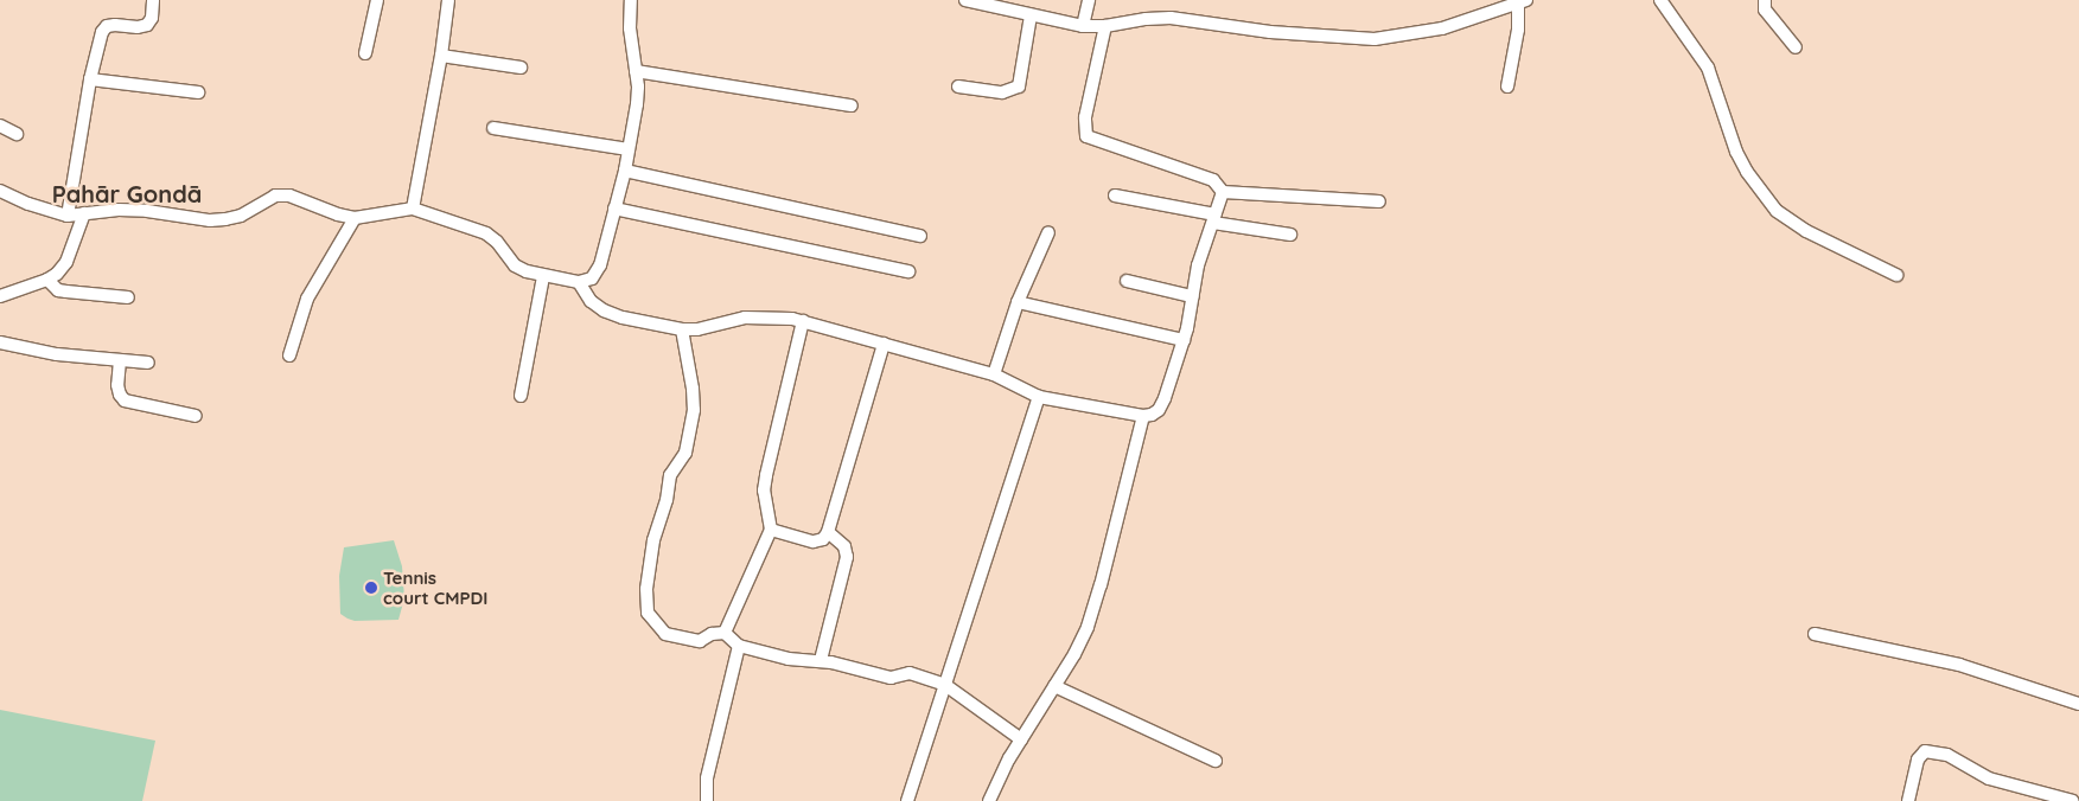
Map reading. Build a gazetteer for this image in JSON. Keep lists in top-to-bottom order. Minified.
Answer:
{"districts":["Pahār Gondā"],"places":["Tennis court CMPDI"]}
